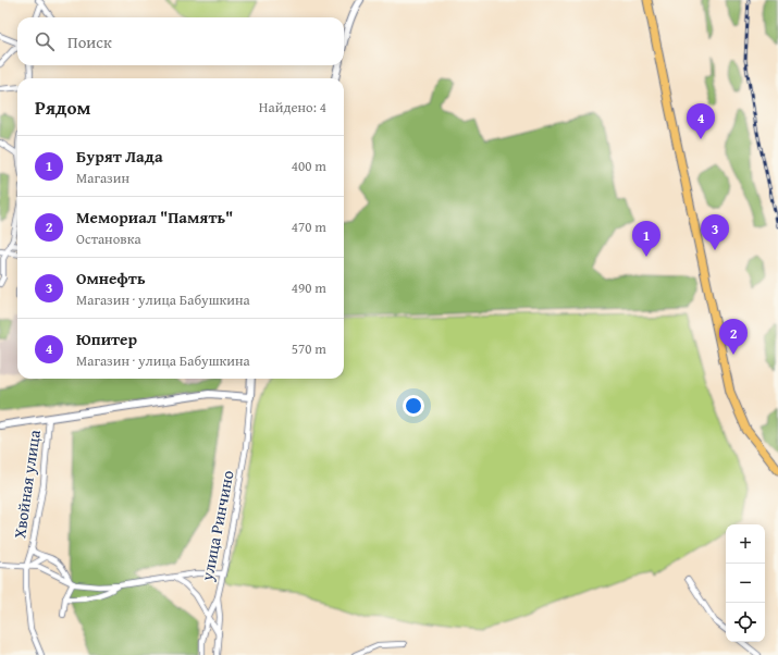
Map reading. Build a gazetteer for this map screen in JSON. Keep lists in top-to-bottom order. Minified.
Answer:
{"streets":{"street":["Хвойная улица","улица Ринчино"]},"page":{"search":"Поиск","heading":["Рядом","Найдено: 4"],"pins":["4","3","1","2"],"list":[{"mark":"1","name":"Бурят Лада","note":"Магазин","value":"400 m"},{"mark":"2","name":"Мемориал \"Память\"","note":"Остановка","value":"470 m"},{"mark":"3","name":"Омнефть","note":"Магазин · улица Бабушкина","value":"490 m"},{"mark":"4","name":"Юпитер","note":"Магазин · улица Бабушкина","value":"570 m"}],"map_buttons":["+","−"]}}
